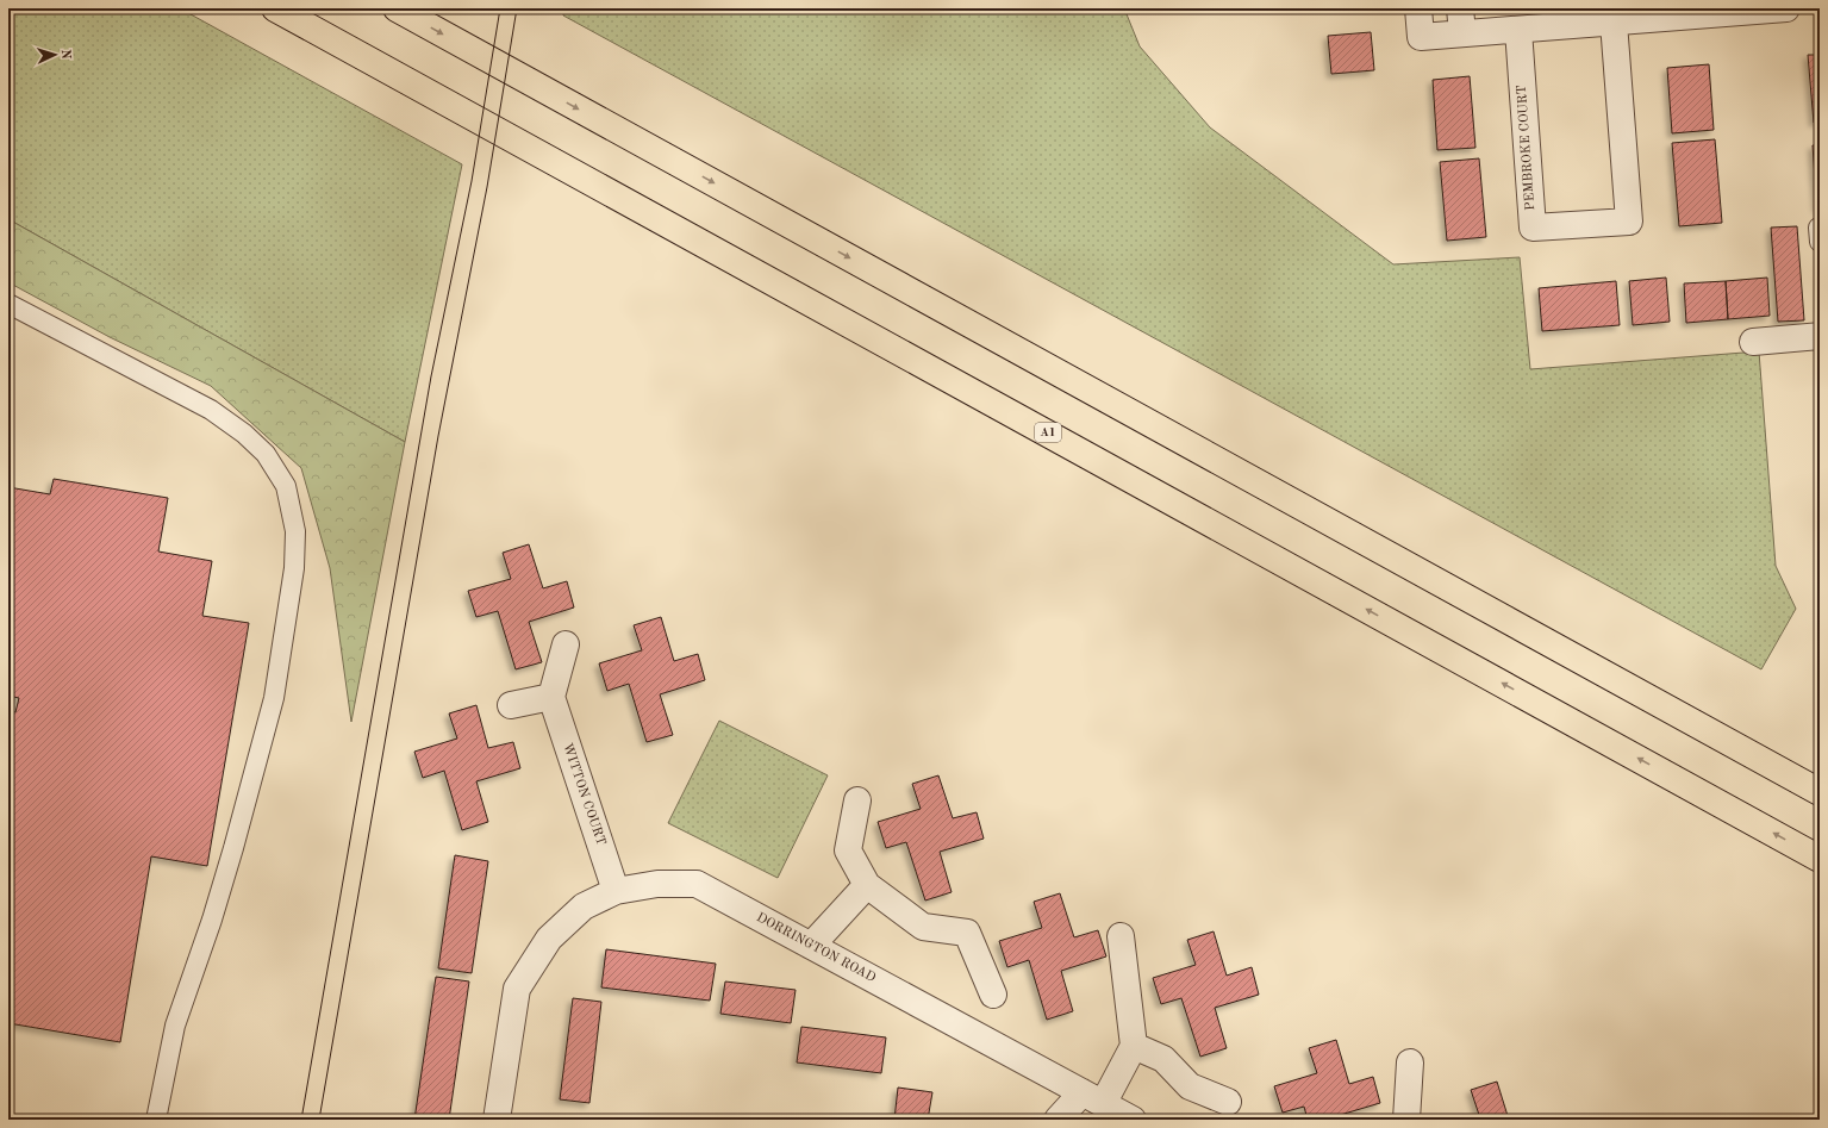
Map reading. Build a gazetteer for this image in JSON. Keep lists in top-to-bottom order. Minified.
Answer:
{"streets":{"highway":["A1"],"street":["PEMBROKE COURT","WITTON COURT","DORRINGTON ROAD"]},"crossings":[["WITTON COURT","DORRINGTON ROAD"]],"north":"right"}
